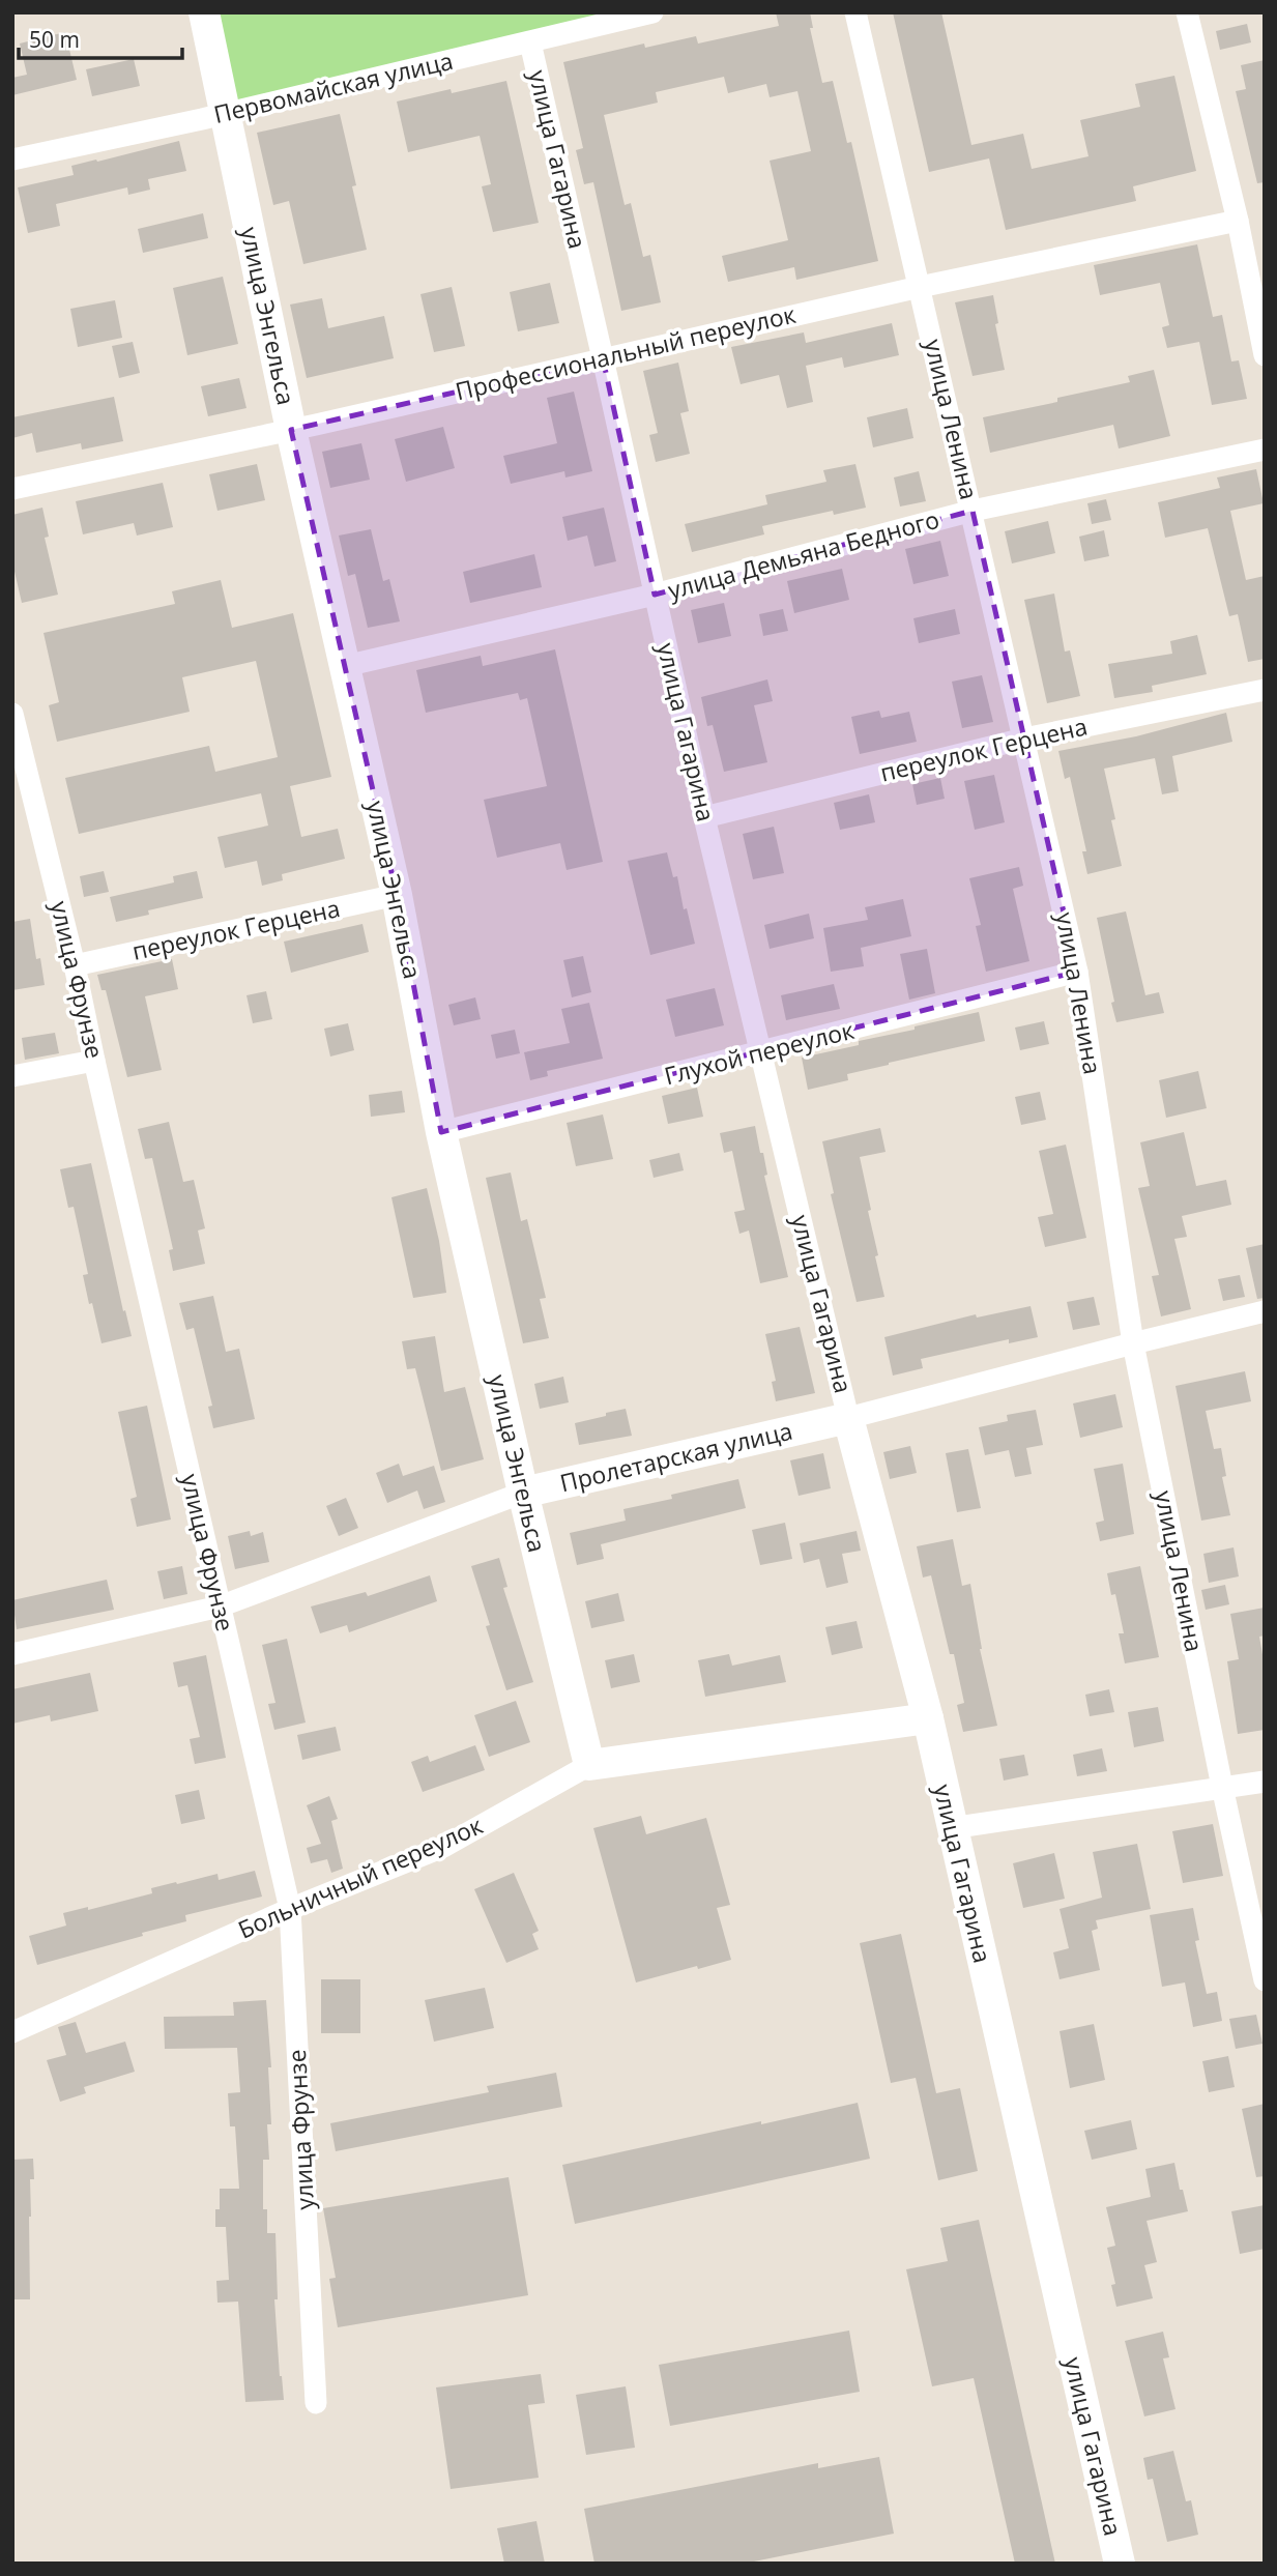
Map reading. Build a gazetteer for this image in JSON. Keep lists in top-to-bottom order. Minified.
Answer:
{"streets":{"main road":["улица Гагарина","улица Энгельса","Пролетарская улица","Больничный переулок"],"street":["Первомайская улица","Профессиональный переулок","улица Ленина","улица Демьяна Бедного","переулок Герцена","улица Фрунзе","Глухой переулок"]},"crossings":[["Первомайская улица","улица Гагарина"],["Первомайская улица","улица Энгельса"],["улица Гагарина","Профессиональный переулок"],["улица Гагарина","улица Демьяна Бедного"],["улица Гагарина","переулок Герцена"],["улица Гагарина","Глухой переулок"],["улица Гагарина","Пролетарская улица"],["улица Гагарина","Больничный переулок"],["улица Энгельса","Профессиональный переулок"],["улица Энгельса","улица Демьяна Бедного"],["улица Энгельса","переулок Герцена"],["улица Энгельса","Глухой переулок"],["улица Энгельса","Пролетарская улица"],["улица Энгельса","Больничный переулок"],["Профессиональный переулок","улица Ленина"],["улица Ленина","улица Демьяна Бедного"],["улица Ленина","переулок Герцена"],["улица Ленина","Глухой переулок"],["улица Ленина","Пролетарская улица"],["переулок Герцена","улица Фрунзе"],["улица Фрунзе","Пролетарская улица"],["улица Фрунзе","Больничный переулок"]],"scale_bar":"50 m"}
